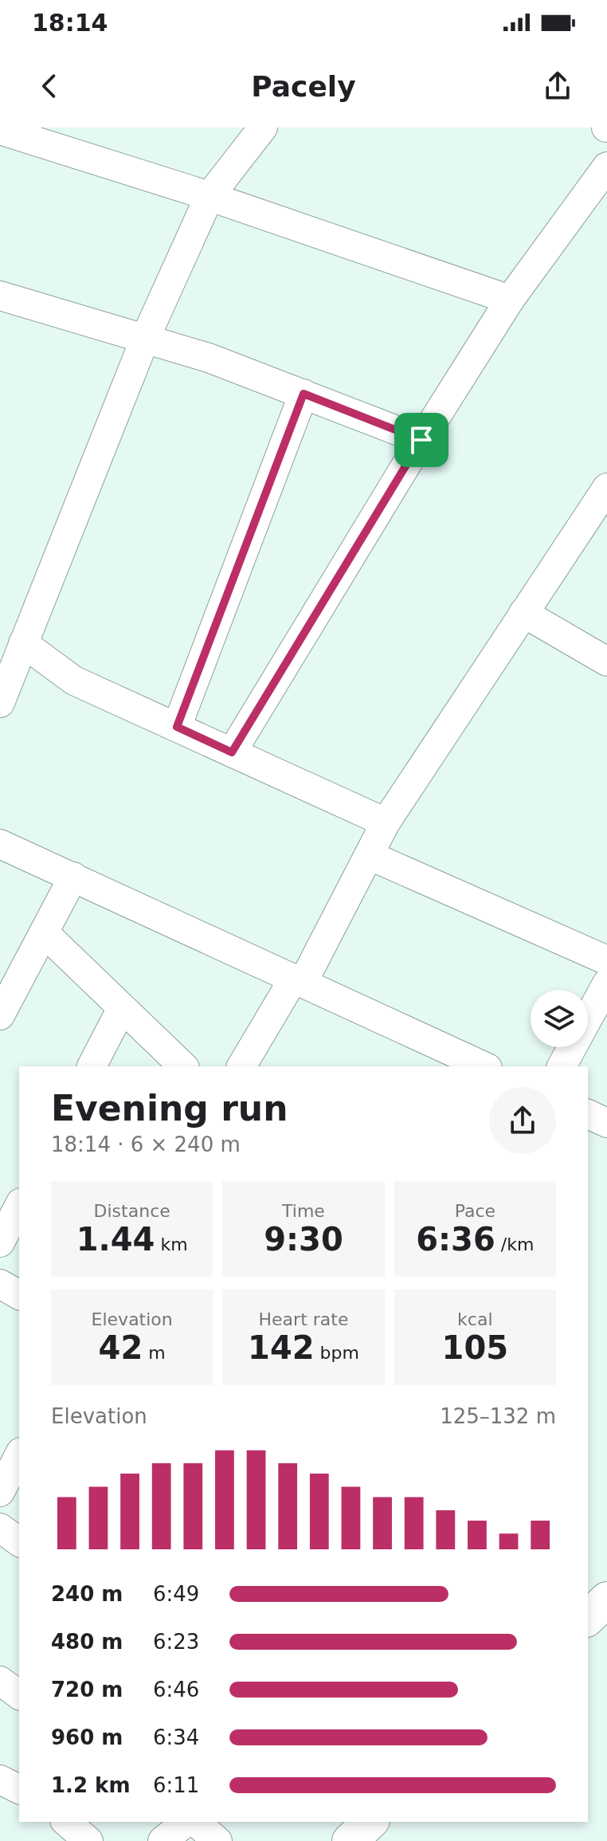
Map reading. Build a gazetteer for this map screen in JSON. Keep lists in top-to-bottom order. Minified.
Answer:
{"page":{"status":"18:14","header":"Pacely","heading":["Evening run","18:14 · 6 × 240 m"],"stats":[["Distance","1.44 km"],["Time","9:30"],["Pace","6:36 /km"],["Elevation","42 m"],["Heart rate","142 bpm"],["kcal","105"]],"chart":["Elevation","125–132 m"],"list":[{"name":"240 m","note":"6:49"},{"name":"480 m","note":"6:23"},{"name":"720 m","note":"6:46"},{"name":"960 m","note":"6:34"},{"name":"1.2 km","note":"6:11"}]}}
